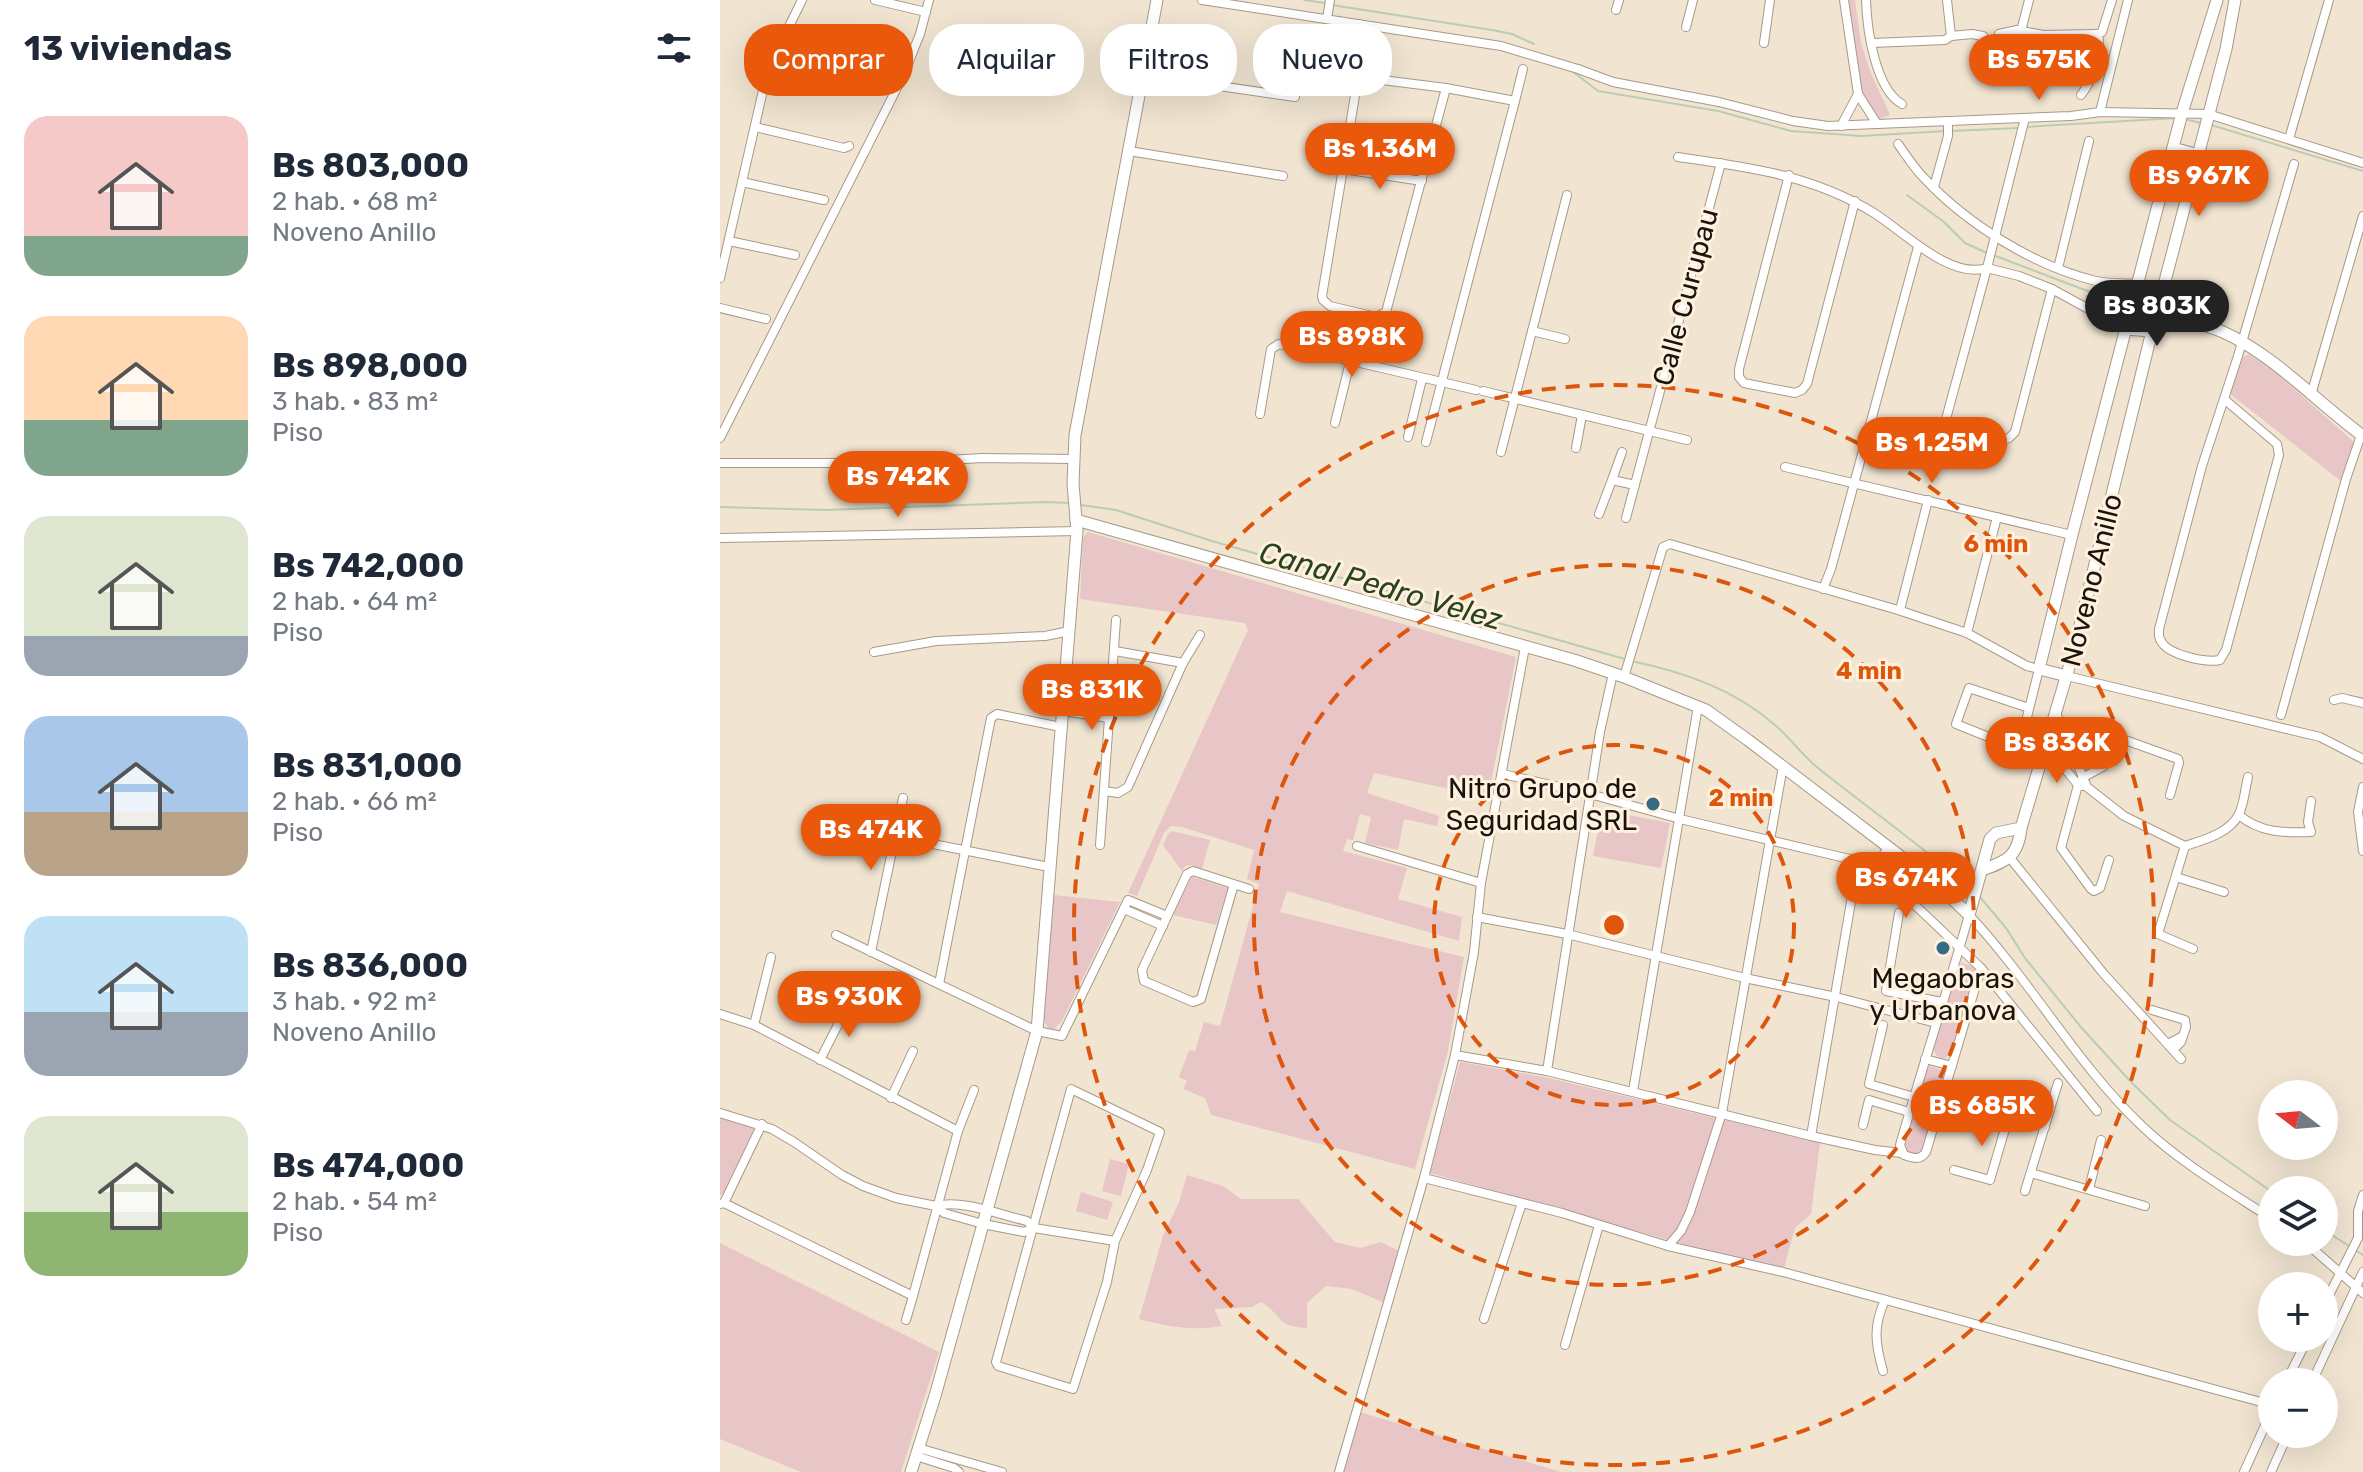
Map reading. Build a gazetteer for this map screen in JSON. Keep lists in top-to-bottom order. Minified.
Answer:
{"streets":{"street":["Calle Curupau","Noveno Anillo"]},"water":["Canal Pedro Velez"],"places":["Nitro Grupo de Seguridad SRL","Megaobras y Urbanova"],"north":"left","page":{"heading":"13 viviendas","chip":["Comprar","Alquilar","Filtros","Nuevo"],"price":["Bs 575K","Bs 1.36M","Bs 967K","Bs 803K","Bs 898K","Bs 1.25M","Bs 742K","Bs 831K","Bs 836K","Bs 474K","Bs 674K","Bs 930K","Bs 685K"],"list":[{"name":"Bs 803,000","note":"2 hab. · 68 m² · Noveno Anillo"},{"name":"Bs 898,000","note":"3 hab. · 83 m² · Piso"},{"name":"Bs 742,000","note":"2 hab. · 64 m² · Piso"},{"name":"Bs 831,000","note":"2 hab. · 66 m² · Piso"},{"name":"Bs 836,000","note":"3 hab. · 92 m² · Noveno Anillo"},{"name":"Bs 474,000","note":"2 hab. · 54 m² · Piso"}],"map_buttons":["+","−"]},"rings":["6 min","4 min","2 min"]}
